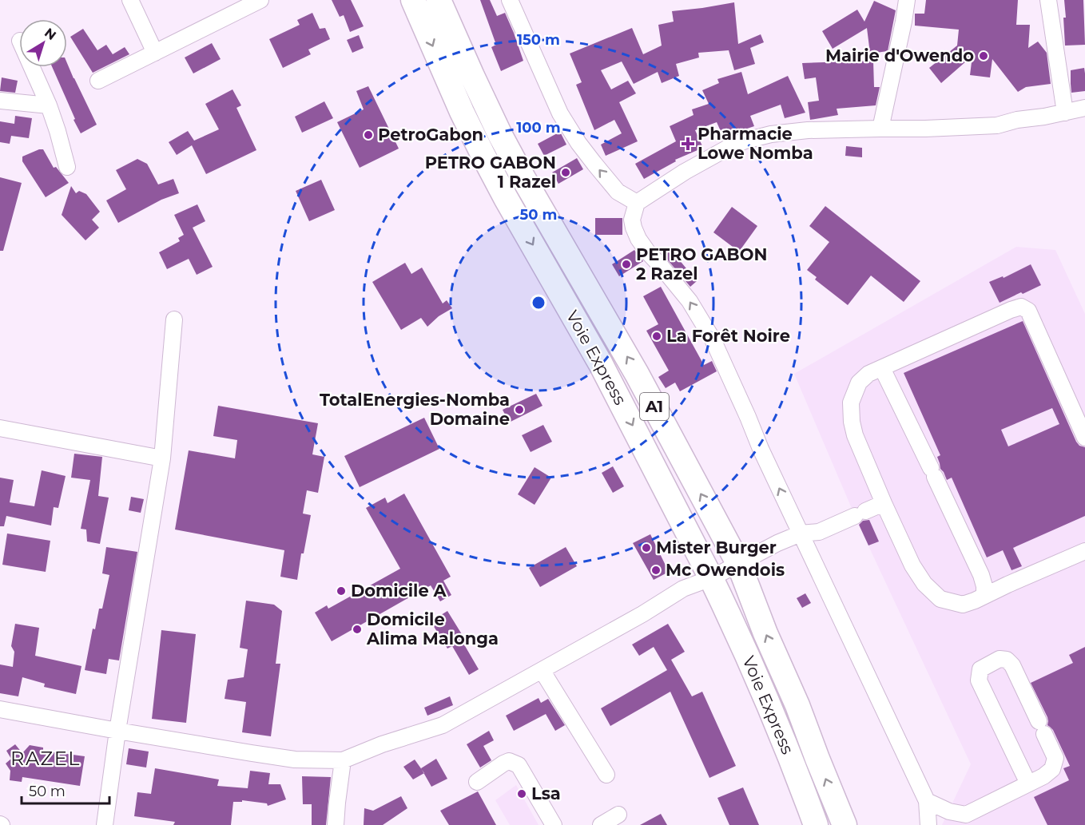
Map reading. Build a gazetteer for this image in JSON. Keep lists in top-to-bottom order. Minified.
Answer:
{"streets":{"highway":["Voie Express","A1"]},"districts":["RAZEL"],"places":{"other":["Mairie d'Owendo","PetroGabon","PETRO GABON 1 Razel","PETRO GABON 2 Razel","La Forêt Noire","TotalEnergies-Nomba Domaine","Mister Burger","Mc Owendois","Domicile A","Domicile Alima Malonga","Lsa"],"health":["Pharmacie Lowe Nomba"]},"scale_bar":"50 m","north":"top right","rings":["150 m","100 m","50 m"]}
